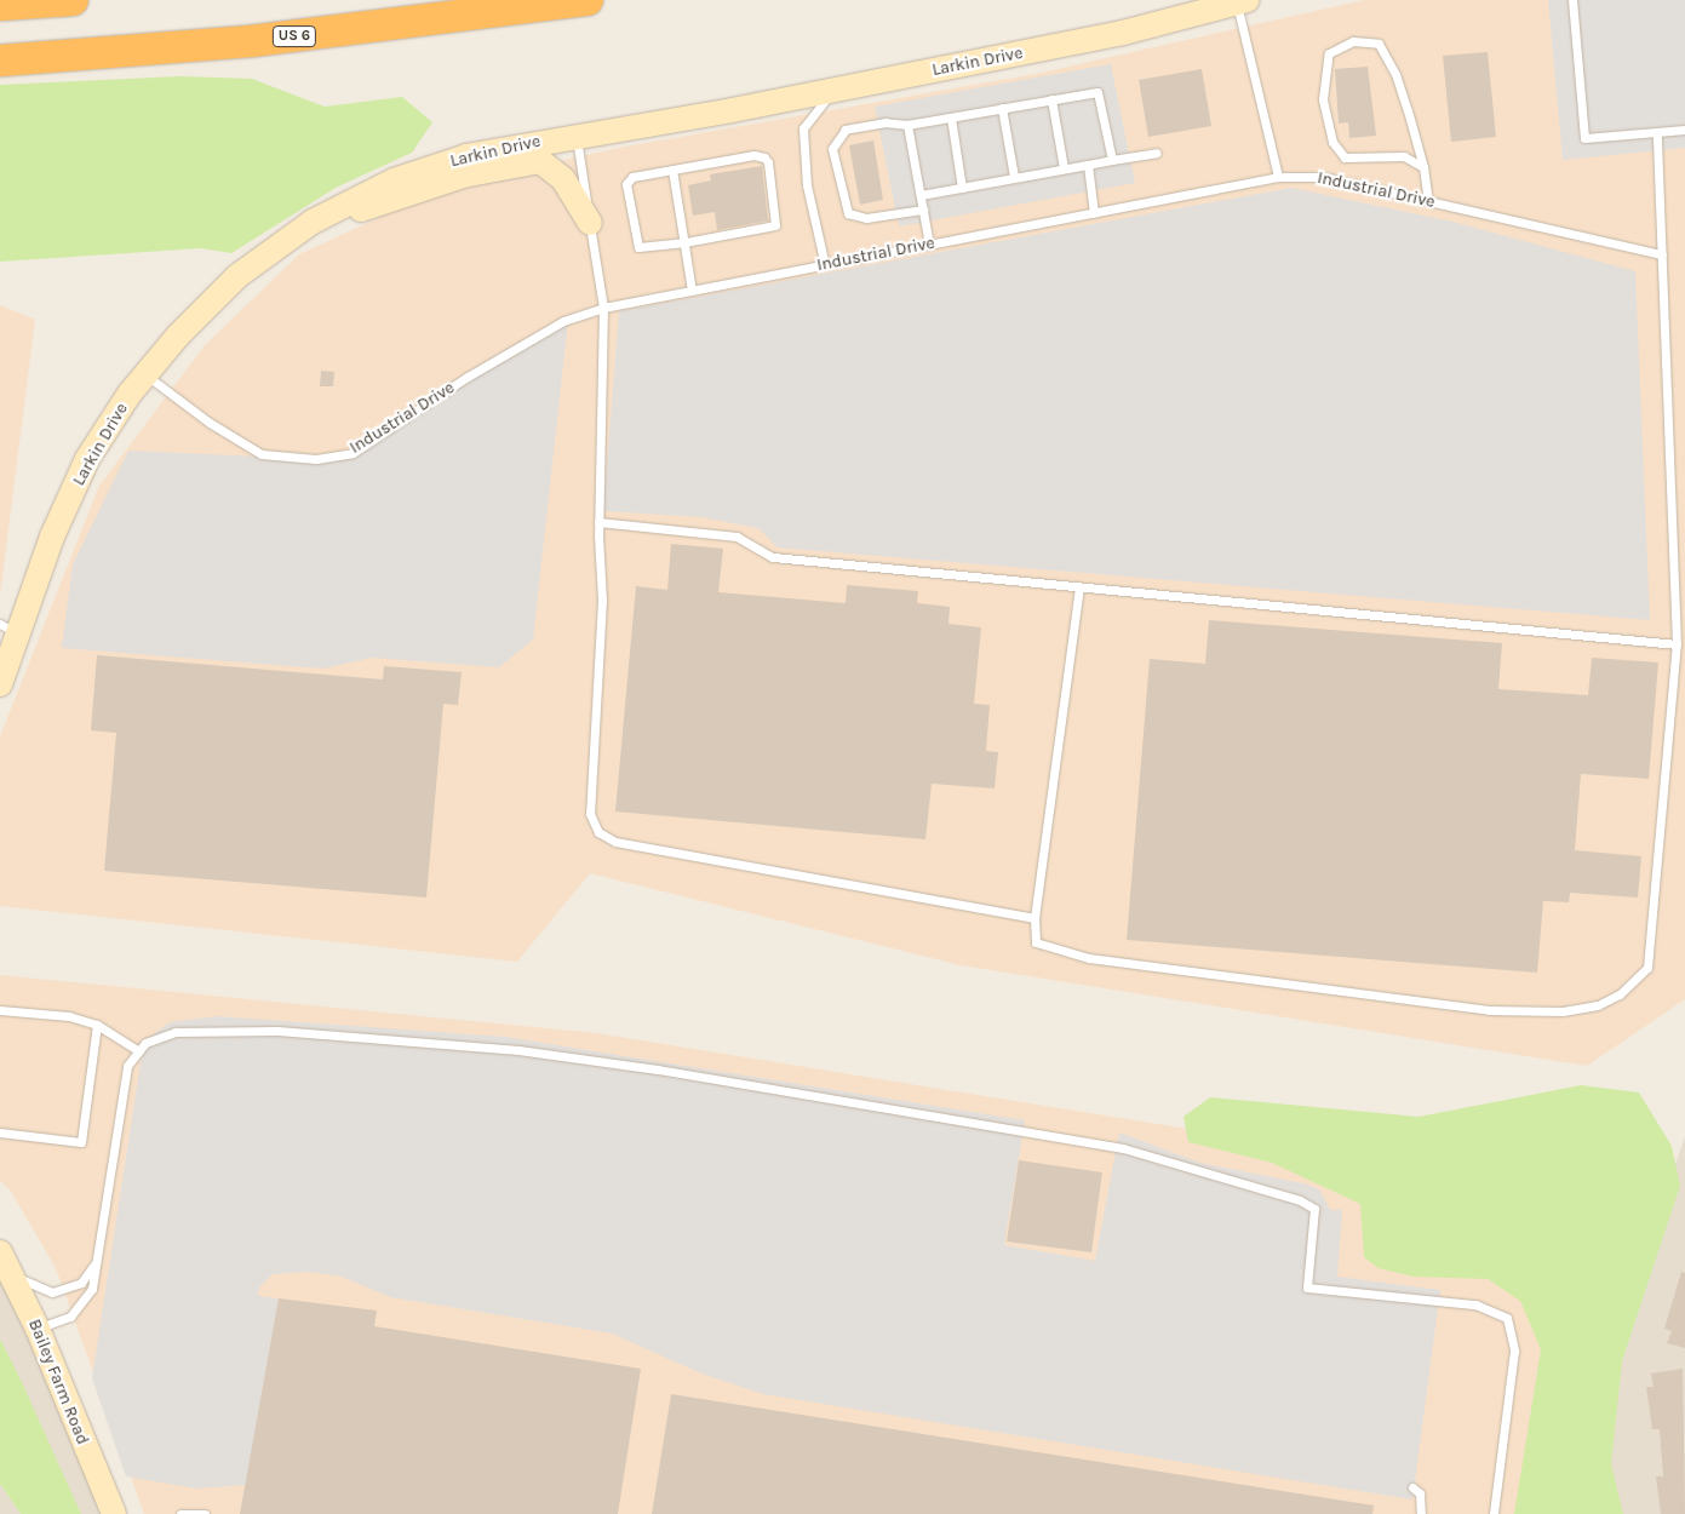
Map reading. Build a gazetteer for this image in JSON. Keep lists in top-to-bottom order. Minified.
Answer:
{"streets":{"highway":["US 6"],"street":["Larkin Drive","Bailey Farm Road"],"lane":["Industrial Drive"]},"crossings":[["Larkin Drive","Industrial Drive"]]}
